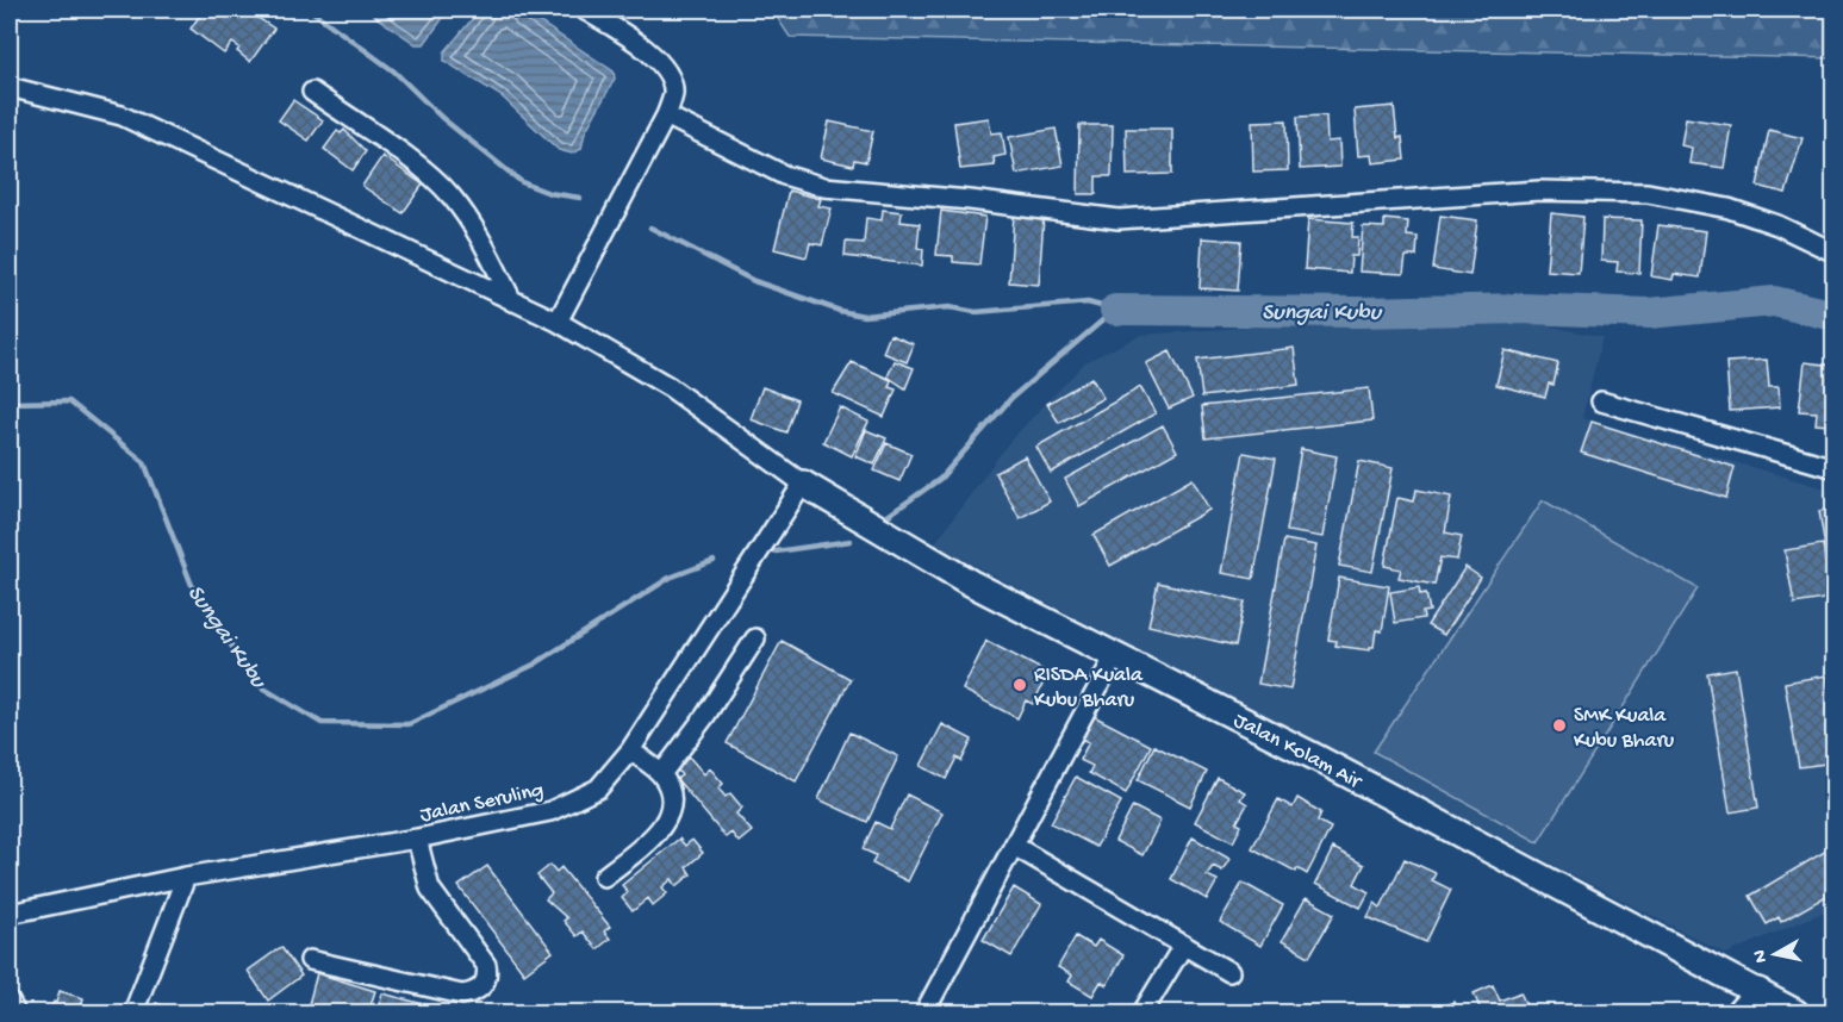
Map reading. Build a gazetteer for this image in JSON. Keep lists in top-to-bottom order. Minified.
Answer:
{"streets":{"street":["Jalan Kolam Air","Jalan Seruling"]},"crossings":[["Jalan Kolam Air","Jalan Seruling"]],"water":["Sungai Kubu"],"places":["RISDA Kuala Kubu Bharu","SMK Kuala Kubu Bharu"],"north":"left"}
